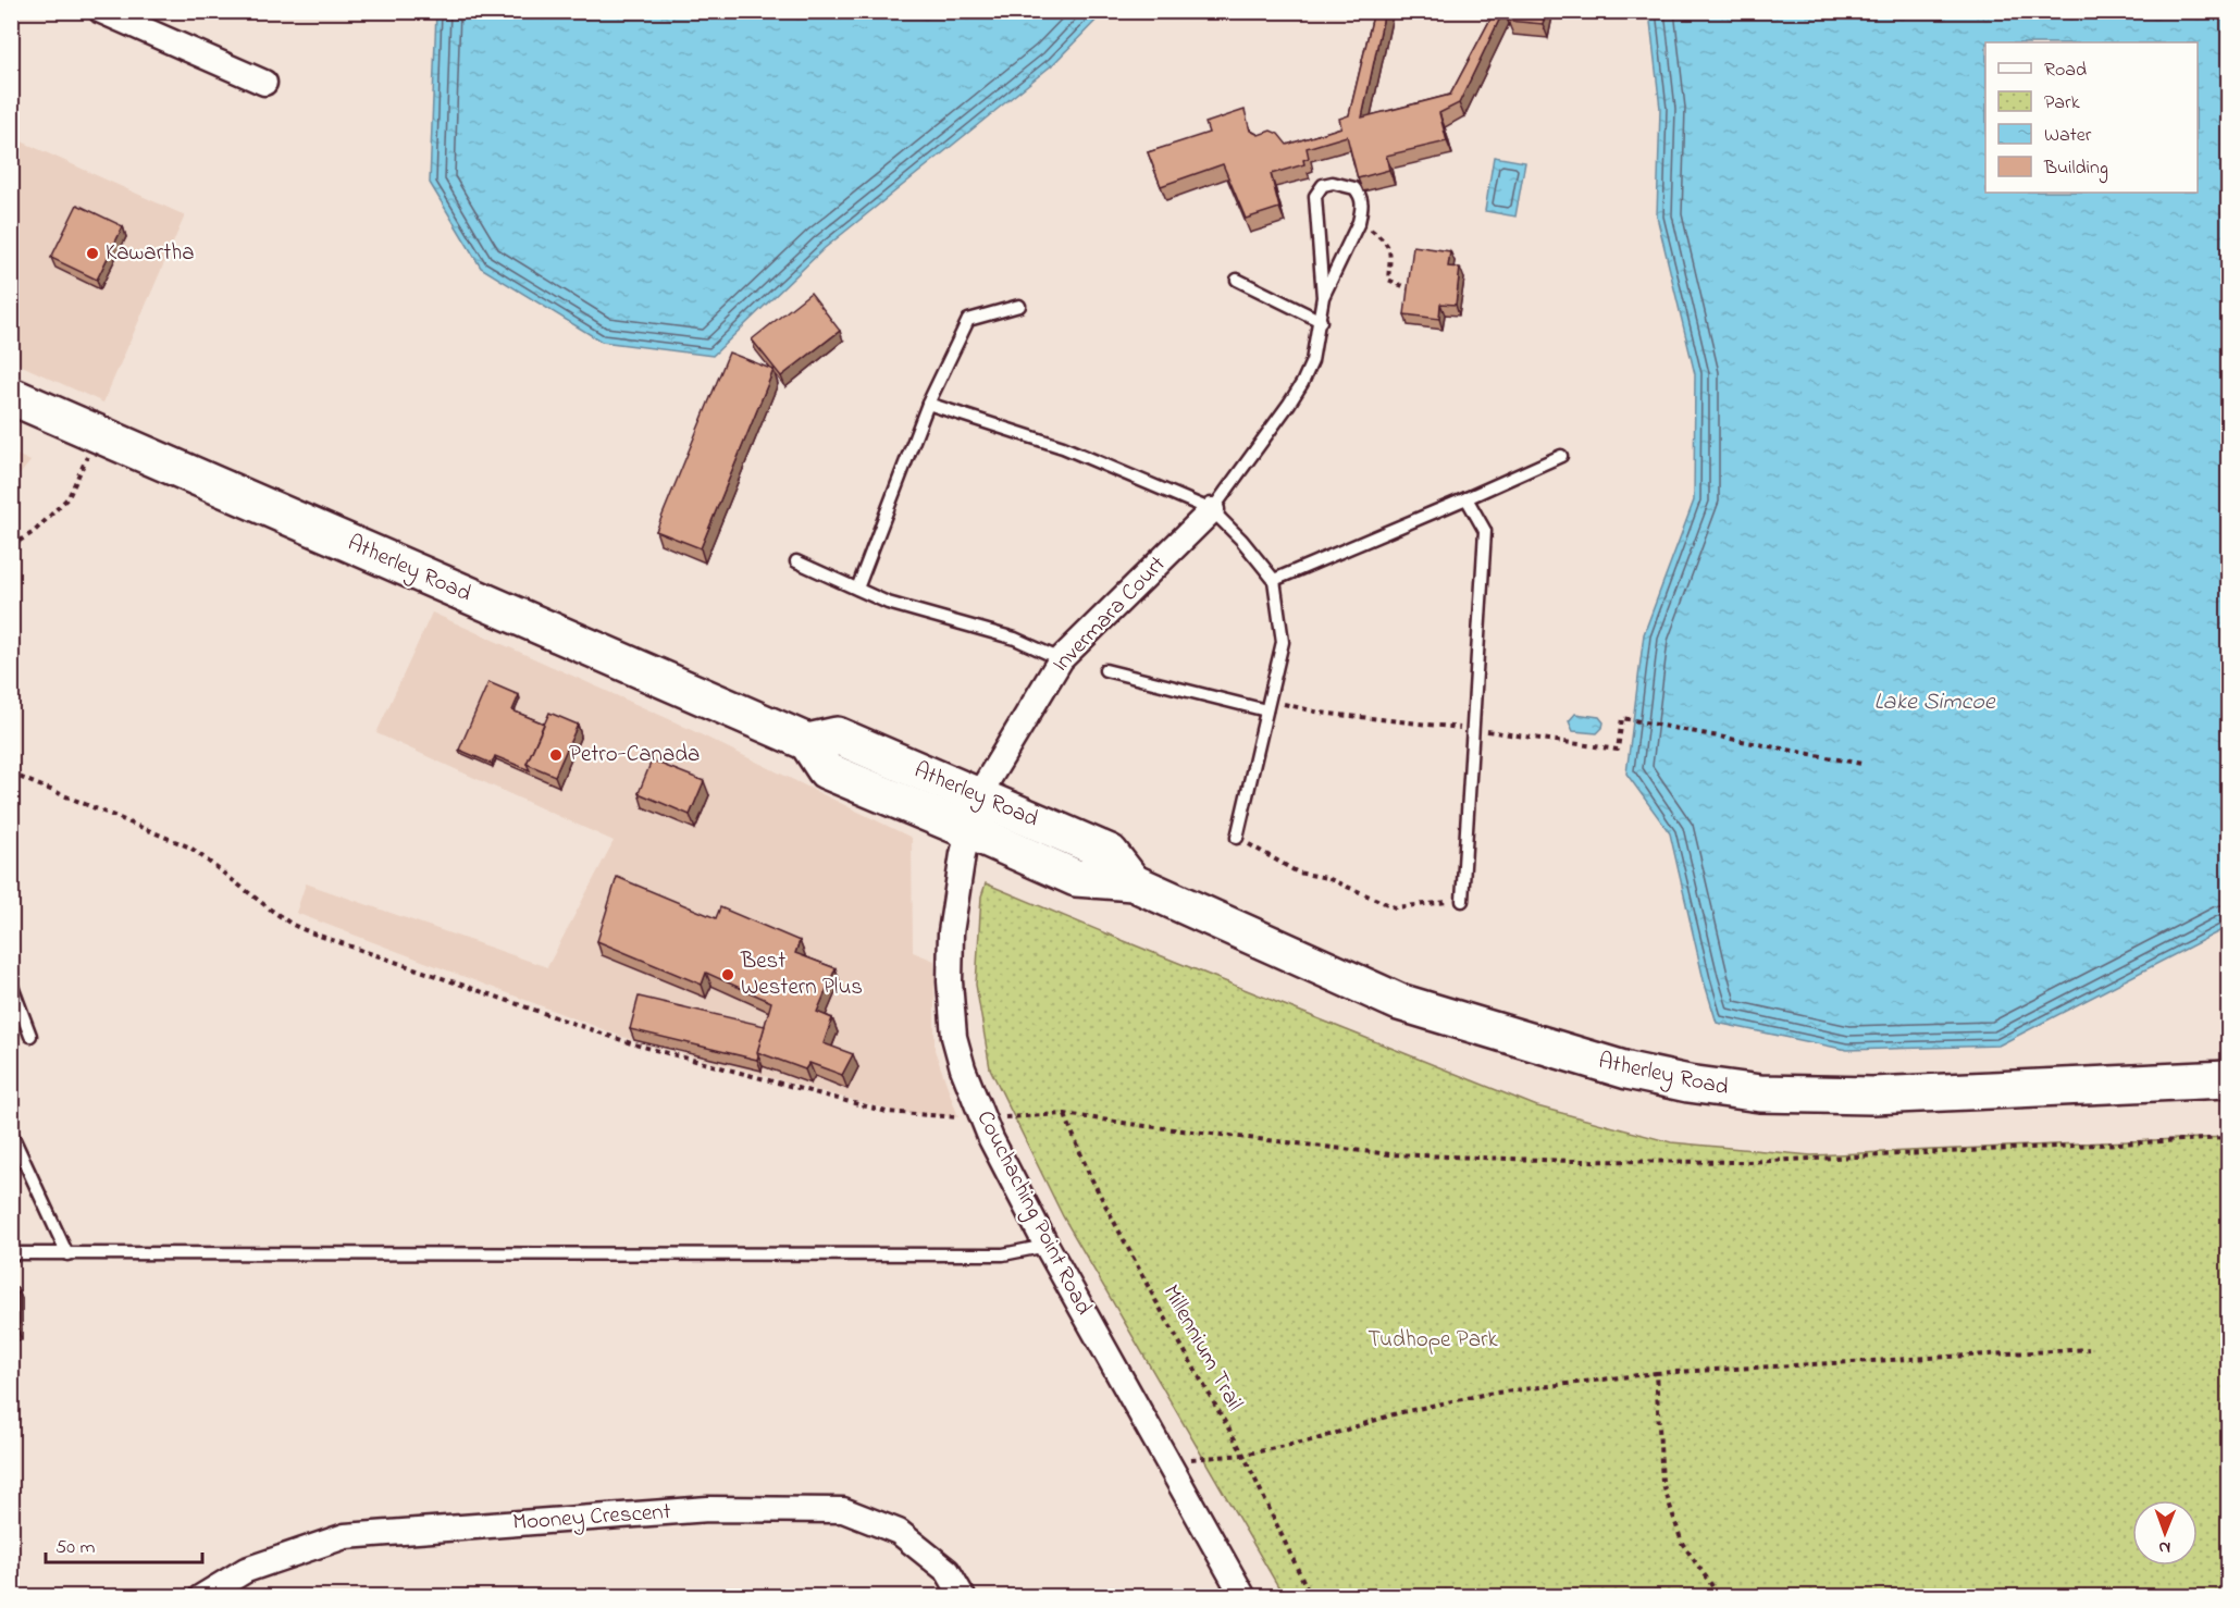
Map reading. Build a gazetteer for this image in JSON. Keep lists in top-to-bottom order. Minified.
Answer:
{"streets":{"highway":["Atherley Road"],"street":["Invermara Court","Couchaching Point Road","Mooney Crescent"],"path":["Millennium Trail"]},"crossings":[["Atherley Road","Invermara Court"],["Atherley Road","Couchaching Point Road"],["Invermara Court","Couchaching Point Road"]],"water":["Lake Simcoe"],"parks":["Tudhope Park"],"places":["Kawartha","Petro-Canada","Best Western Plus"],"legend":["Road","Park","Water","Building"],"scale_bar":"50 m","north":"bottom"}
